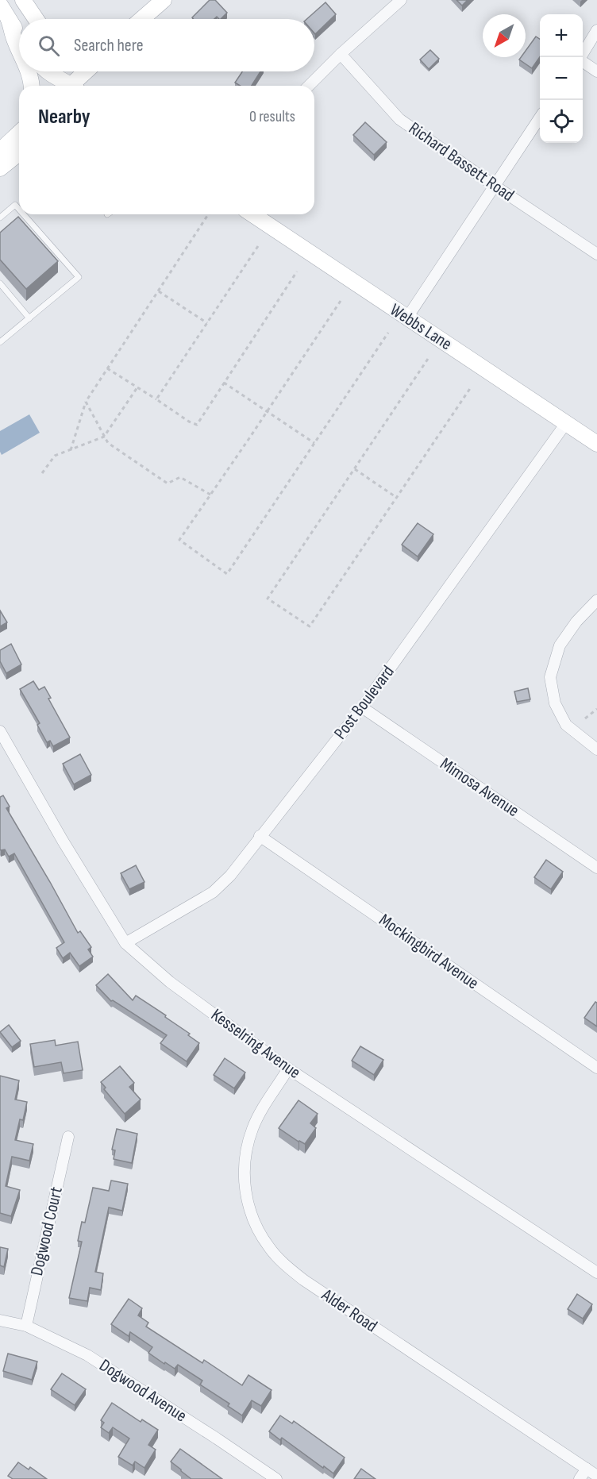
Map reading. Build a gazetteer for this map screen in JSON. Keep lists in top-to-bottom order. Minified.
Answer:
{"streets":{"street":["Richard Bassett Road","Webbs Lane","Post Boulevard","Mimosa Avenue","Mockingbird Avenue","Kesselring Avenue","Dogwood Court","Alder Road","Dogwood Avenue"]},"crossings":[["Webbs Lane","Post Boulevard"],["Post Boulevard","Mimosa Avenue"],["Post Boulevard","Mockingbird Avenue"],["Post Boulevard","Kesselring Avenue"],["Kesselring Avenue","Alder Road"],["Dogwood Court","Dogwood Avenue"]],"north":"bottom left","page":{"map_buttons":["+","−"],"search":"Search here","heading":["Nearby","0 results"]}}
